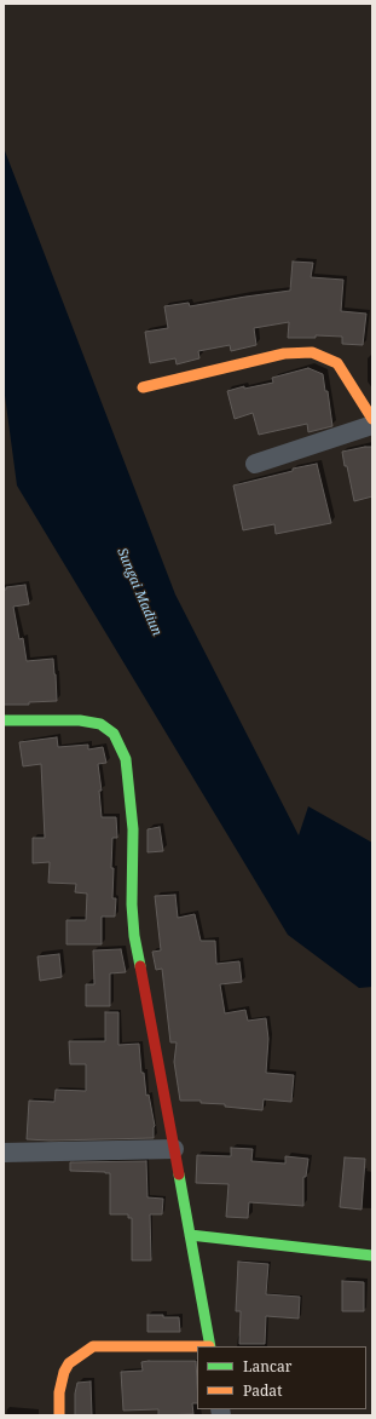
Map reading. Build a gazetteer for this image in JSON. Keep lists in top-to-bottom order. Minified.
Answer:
{"water":["Sungai Madiun"],"legend":["Lancar","Padat"]}
